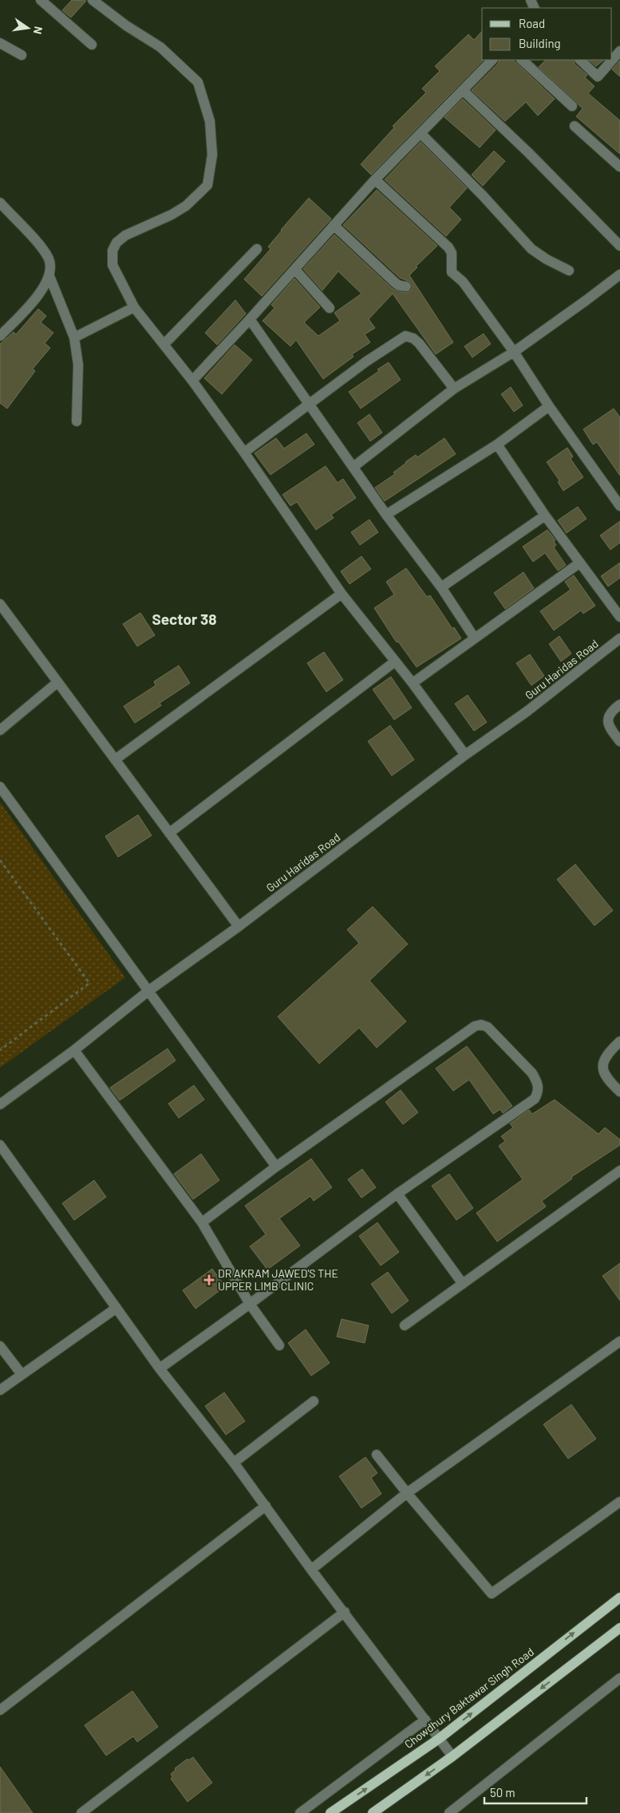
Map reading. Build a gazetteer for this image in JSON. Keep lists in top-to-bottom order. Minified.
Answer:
{"streets":{"main road":["Chowdhury Baktawar Singh Road"],"street":["Guru Haridas Road"]},"districts":["Sector 38"],"places":{"health":["DR AKRAM JAWED'S THE UPPER LIMB CLINIC"]},"legend":["Road","Building"],"scale_bar":"50 m","north":"right"}
